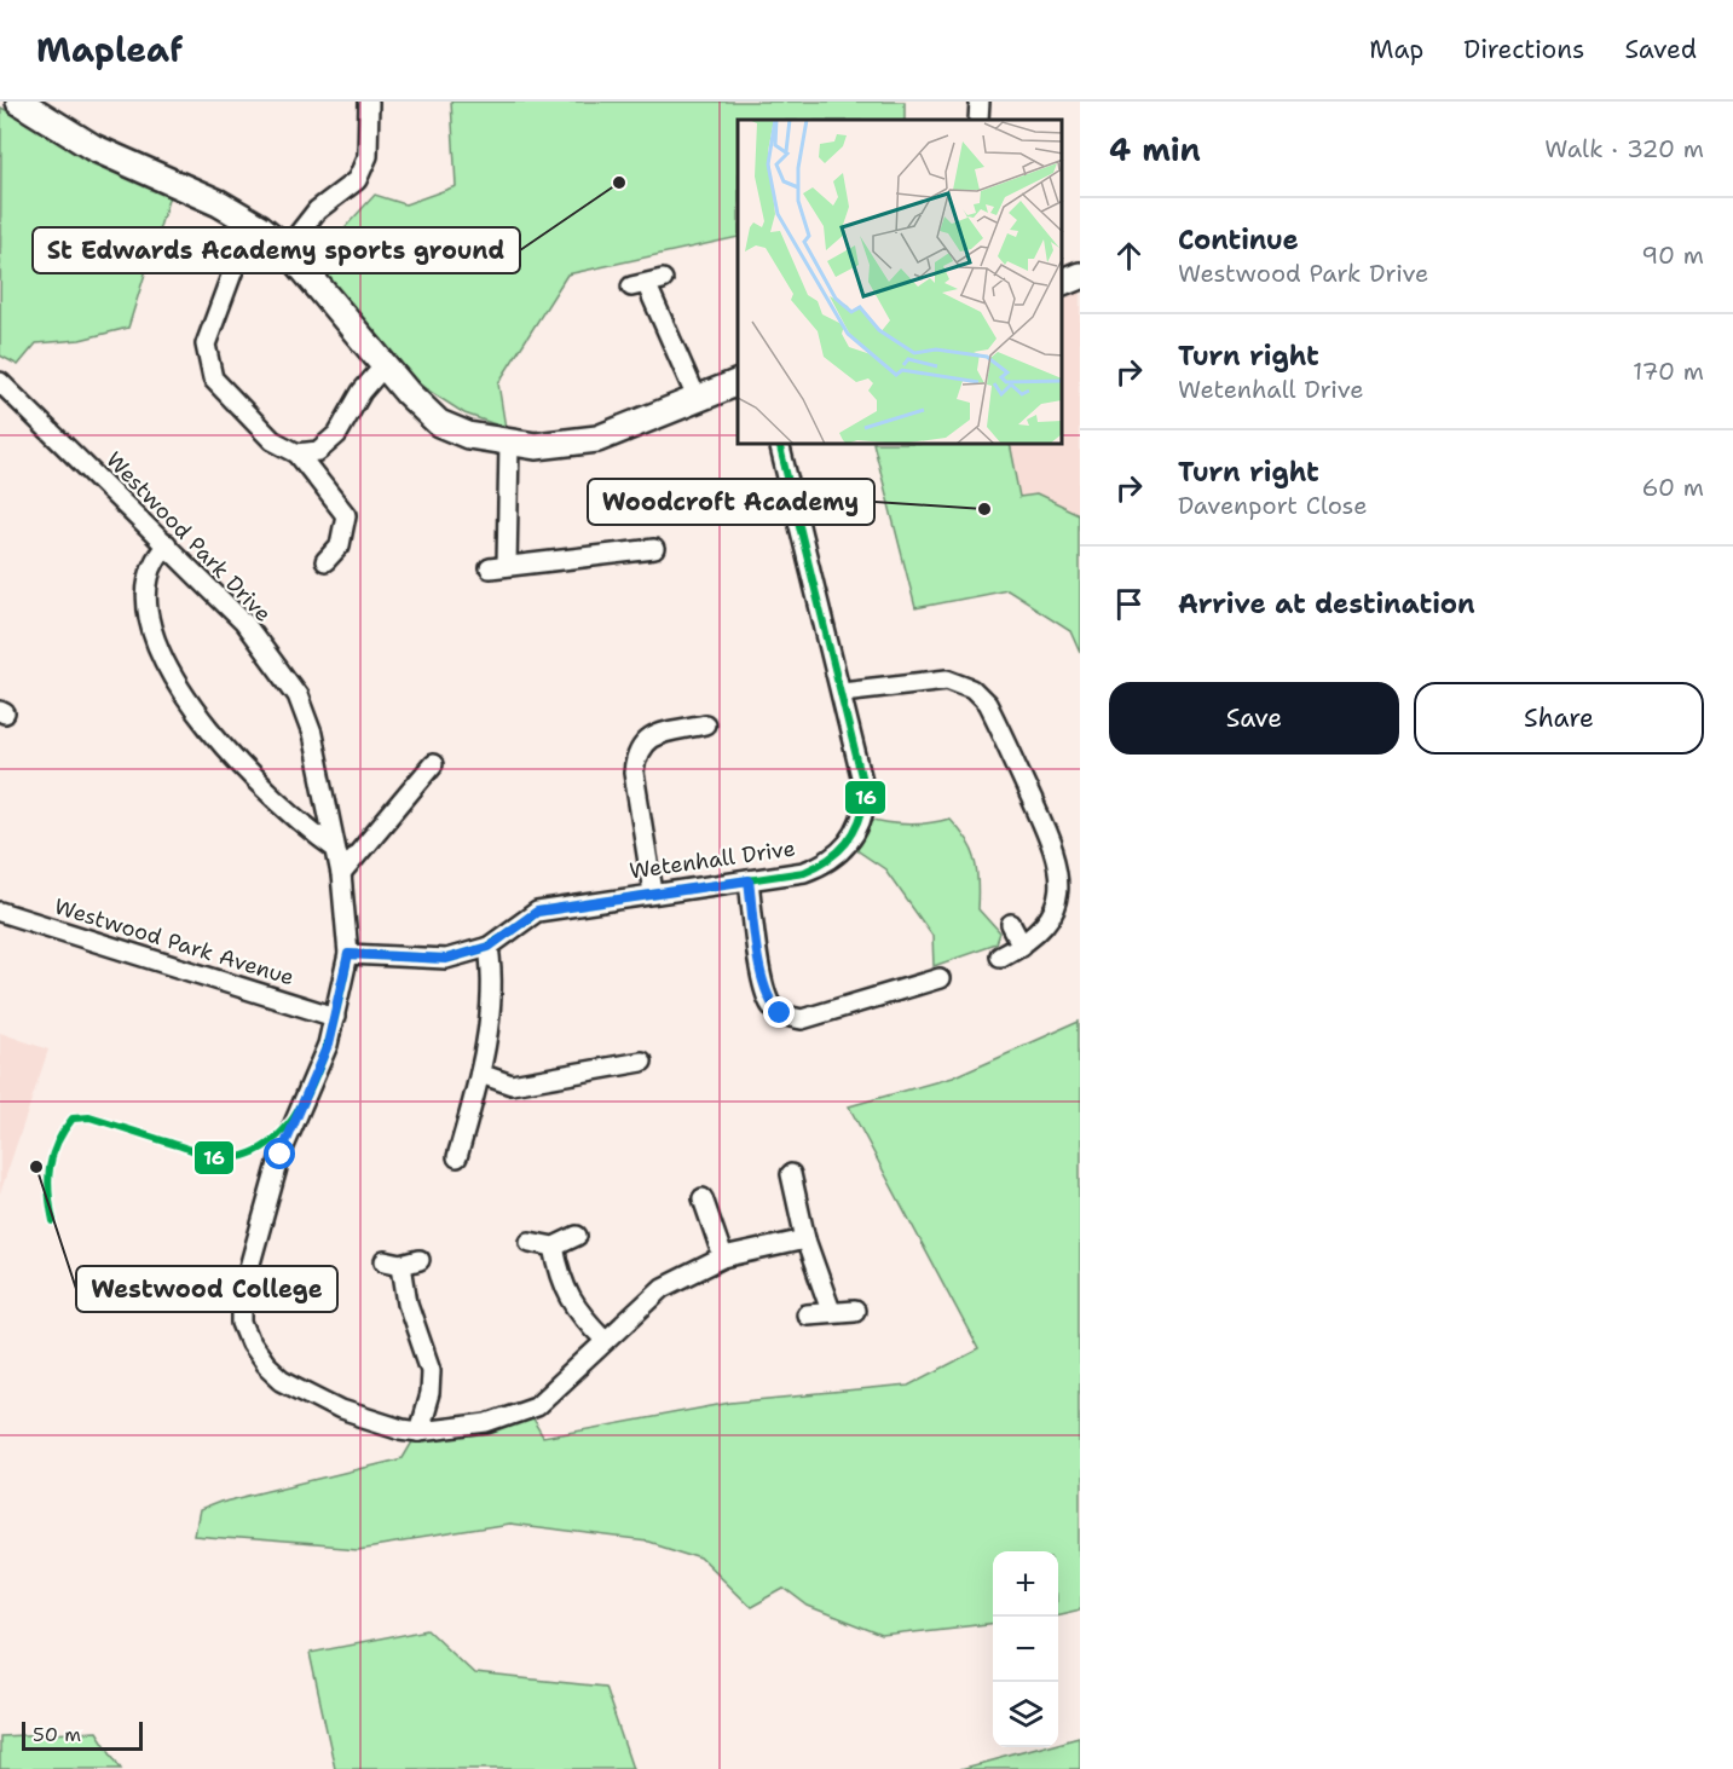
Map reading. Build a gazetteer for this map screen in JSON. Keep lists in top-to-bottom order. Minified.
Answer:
{"streets":{"street":["Westwood Park Drive","Wetenhall Drive","Westwood Park Avenue"]},"crossings":[["Westwood Park Drive","Wetenhall Drive"],["Westwood Park Drive","Westwood Park Avenue"]],"places":["St Edwards Academy sports ground","Woodcroft Academy","Westwood College"],"lines":["transit line 16"],"scale_bar":"50 m","page":{"header":"Mapleaf","nav":["Map","Directions","Saved"],"heading":["4 min","Walk · 320 m"],"list":[["Continue","Westwood Park Drive","90 m"],["Turn right","Wetenhall Drive","170 m"],["Turn right","Davenport Close","60 m"],"Arrive at destination"],"buttons":["Save","Share"],"map_buttons":["+","−"],"scale":"50 m"}}
